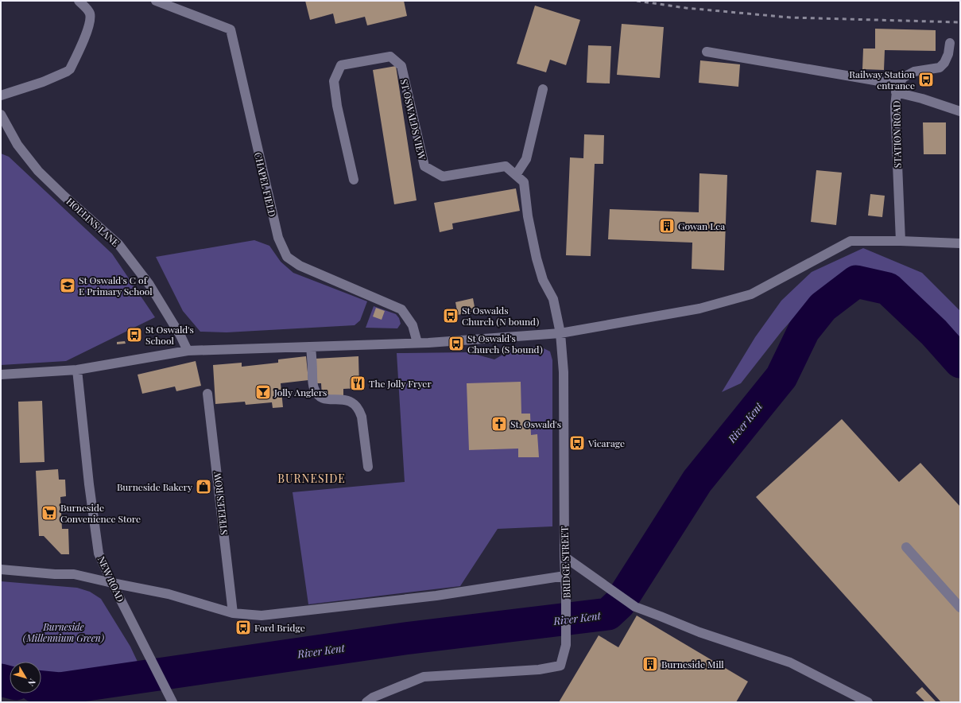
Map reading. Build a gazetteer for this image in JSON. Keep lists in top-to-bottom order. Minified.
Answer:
{"streets":{"street":["ST OSWALDS VIEW","STATION ROAD","CHAPEL FIELD","HOLLINS LANE","STEELES ROW","BRIDGE STREET","NEW ROAD"]},"crossings":[["ST OSWALDS VIEW","BRIDGE STREET"]],"districts":["BURNESIDE"],"water":["River Kent"],"parks":["Burneside (Millennium Green)"],"places":{"bus stop":["Railway Station entrance","St Oswalds Church (N bound)","St Oswald's School","St Oswald's Church (S bound)","Vicarage","Ford Bridge"],"building":["Gowan Lea","Burneside Mill"],"school or university":["St Oswald's C of E Primary School"],"restaurant":["The Jolly Fryer"],"bar":["Jolly Anglers"],"church":["St. Oswald's"],"shop":["Burneside Bakery"],"supermarket":["Burneside Convenience Store"]},"north":"bottom right"}
